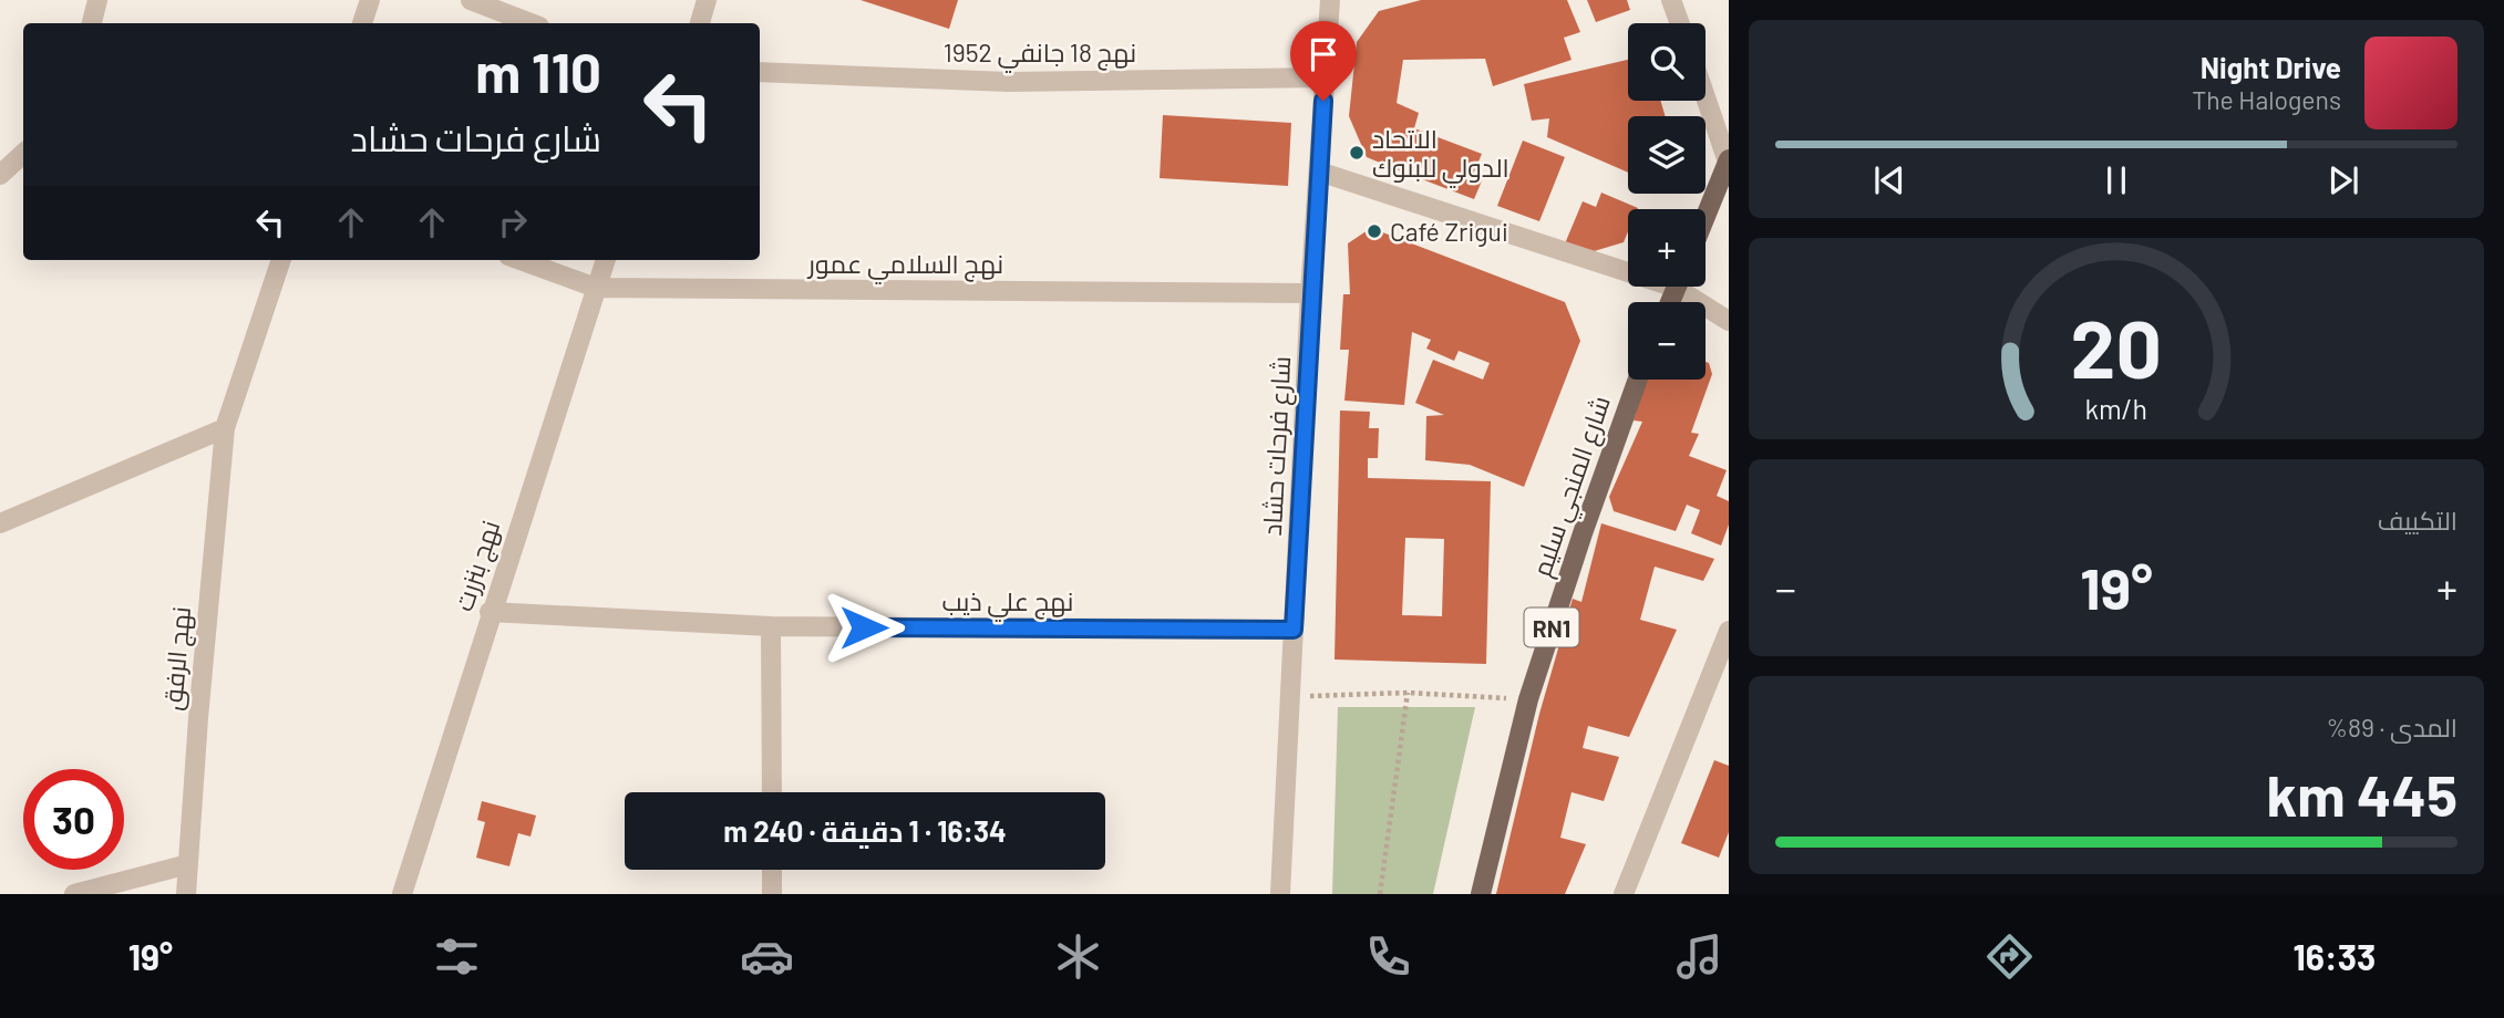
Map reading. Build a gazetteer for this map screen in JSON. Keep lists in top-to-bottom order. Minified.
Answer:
{"streets":{"main road":["شارع المنجي سليم","RN1"],"street":["نهج 18 جانفي 1952","نهج السلامي عمور","شارع فرحات حشاد","نهج بنزرت","نهج علي ذيب","نهج الرفق"]},"crossings":[["نهج 18 جانفي 1952","شارع فرحات حشاد"],["نهج السلامي عمور","شارع فرحات حشاد"],["نهج السلامي عمور","نهج بنزرت"],["شارع فرحات حشاد","نهج علي ذيب"],["نهج بنزرت","نهج علي ذيب"]],"places":["الاتحاد الدولي للبنوك","Café Zrigui"],"page":{"map_buttons":["+","−"],"turn":["110 m","شارع فرحات حشاد"],"song":["Night Drive","The Halogens"],"tile":["التكييف",["المدى · 89%","445 km"]],"heat":["−","19°","+"],"limit":"30","trip":"16:34 · 1 دقيقة · 240 m","tabs":["16:33","19°"],"gauge":["20","km/h"]}}
